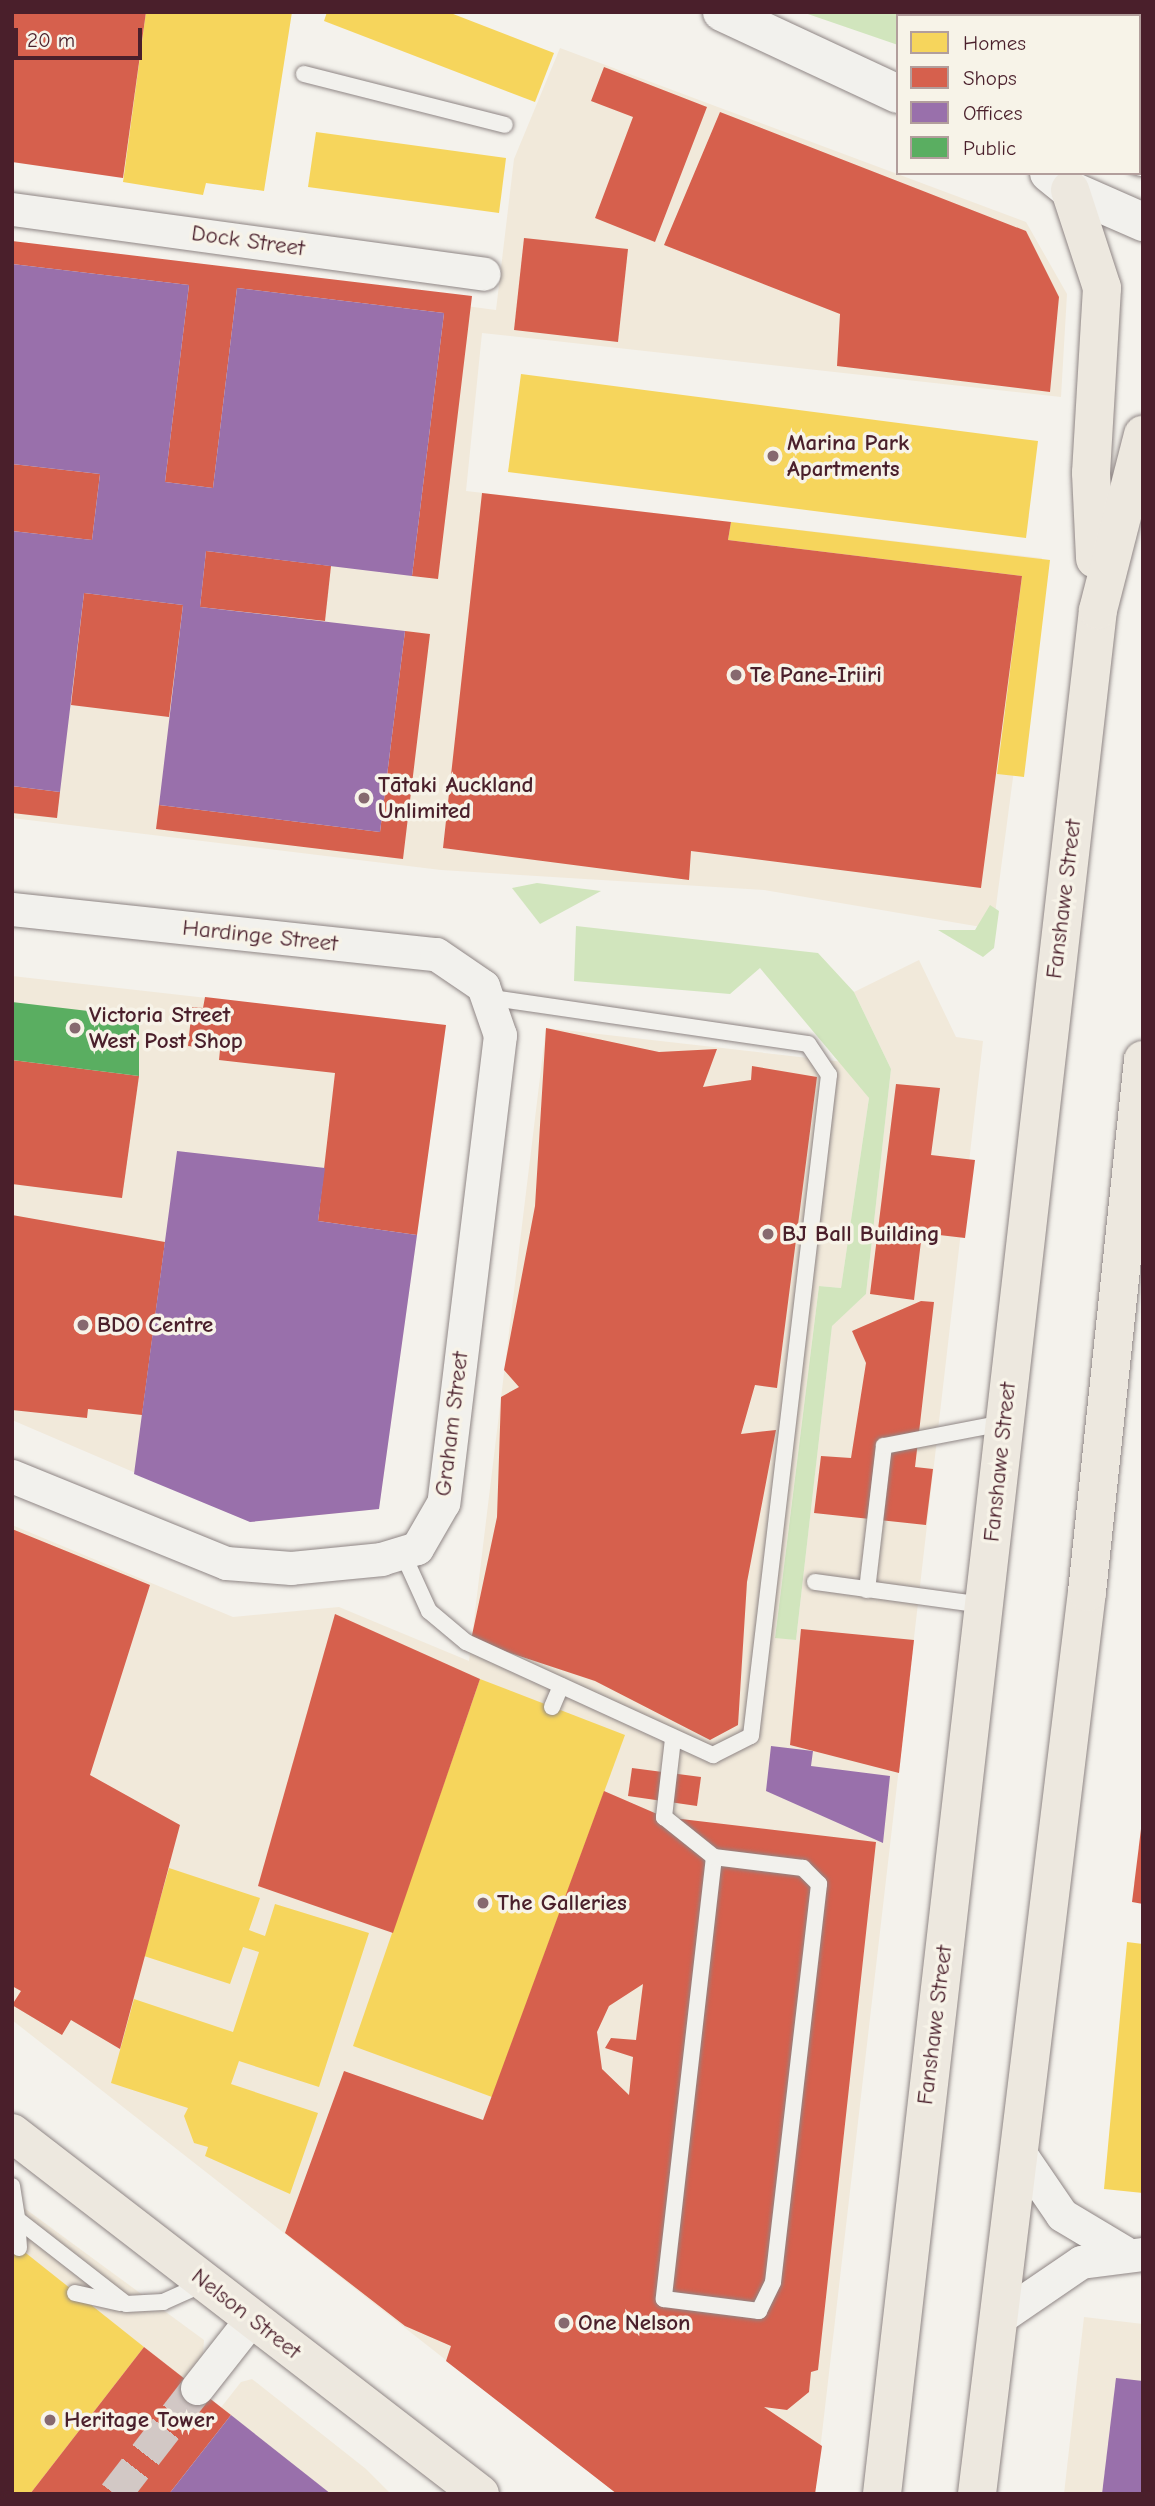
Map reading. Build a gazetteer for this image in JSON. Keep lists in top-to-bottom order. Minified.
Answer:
{"streets":{"main road":["Fanshawe Street","Nelson Street"],"street":["Dock Street","Hardinge Street","Graham Street"]},"crossings":[["Hardinge Street","Graham Street"]],"places":["Marina Park Apartments","Te Pane-Iriiri","Tātaki Auckland Unlimited","Victoria Street West Post Shop","BJ Ball Building","BDO Centre","The Galleries","One Nelson","Heritage Tower"],"legend":["Homes","Shops","Offices","Public"],"scale_bar":"20 m"}
